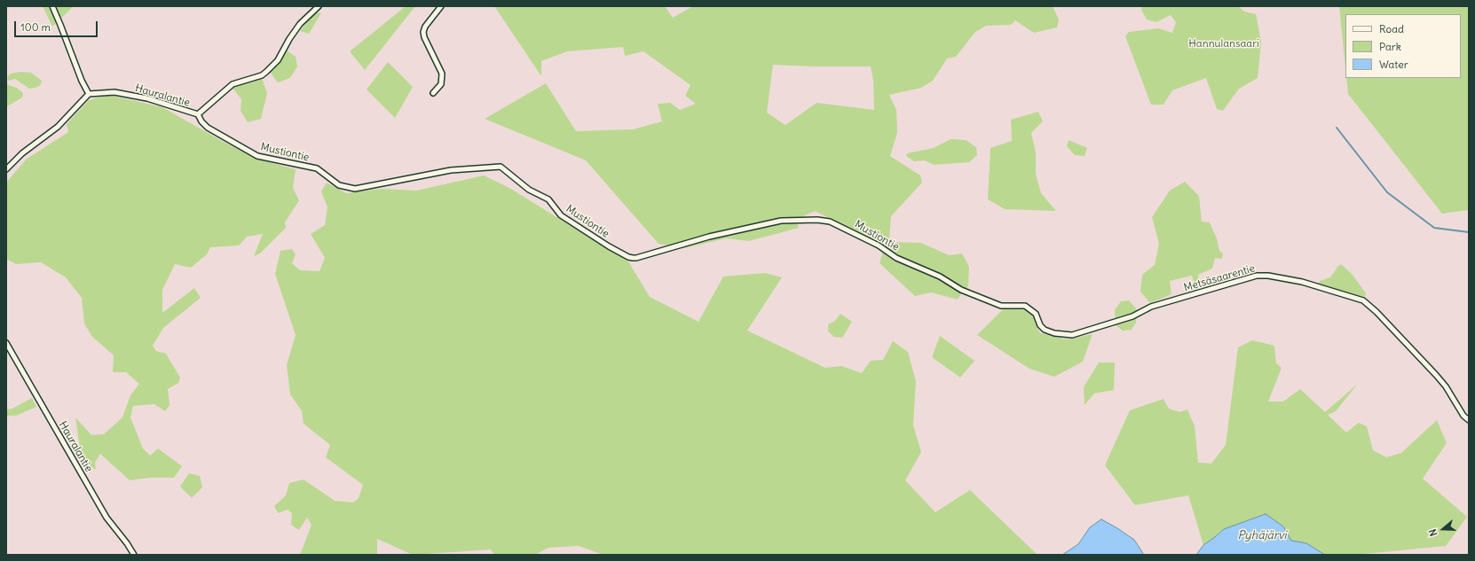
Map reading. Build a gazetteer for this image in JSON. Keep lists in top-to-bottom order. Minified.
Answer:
{"streets":{"street":["Hauralantie","Mustiontie","Metsäsaarentie"]},"crossings":[["Hauralantie","Mustiontie"],["Mustiontie","Metsäsaarentie"]],"water":["Pyhäjärvi"],"parks":["Hannulansaari"],"legend":["Road","Park","Water"],"scale_bar":"100 m","north":"left"}
